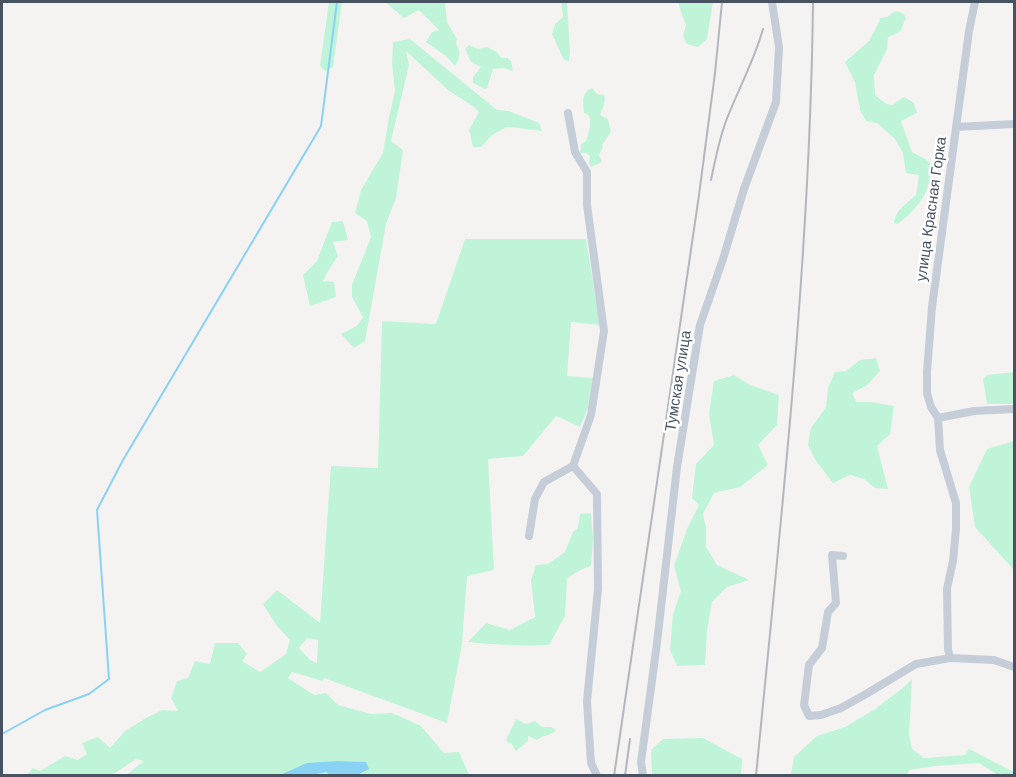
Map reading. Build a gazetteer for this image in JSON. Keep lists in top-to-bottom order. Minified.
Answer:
{"streets":{"street":["улица Красная Горка","Тумская улица"]}}
